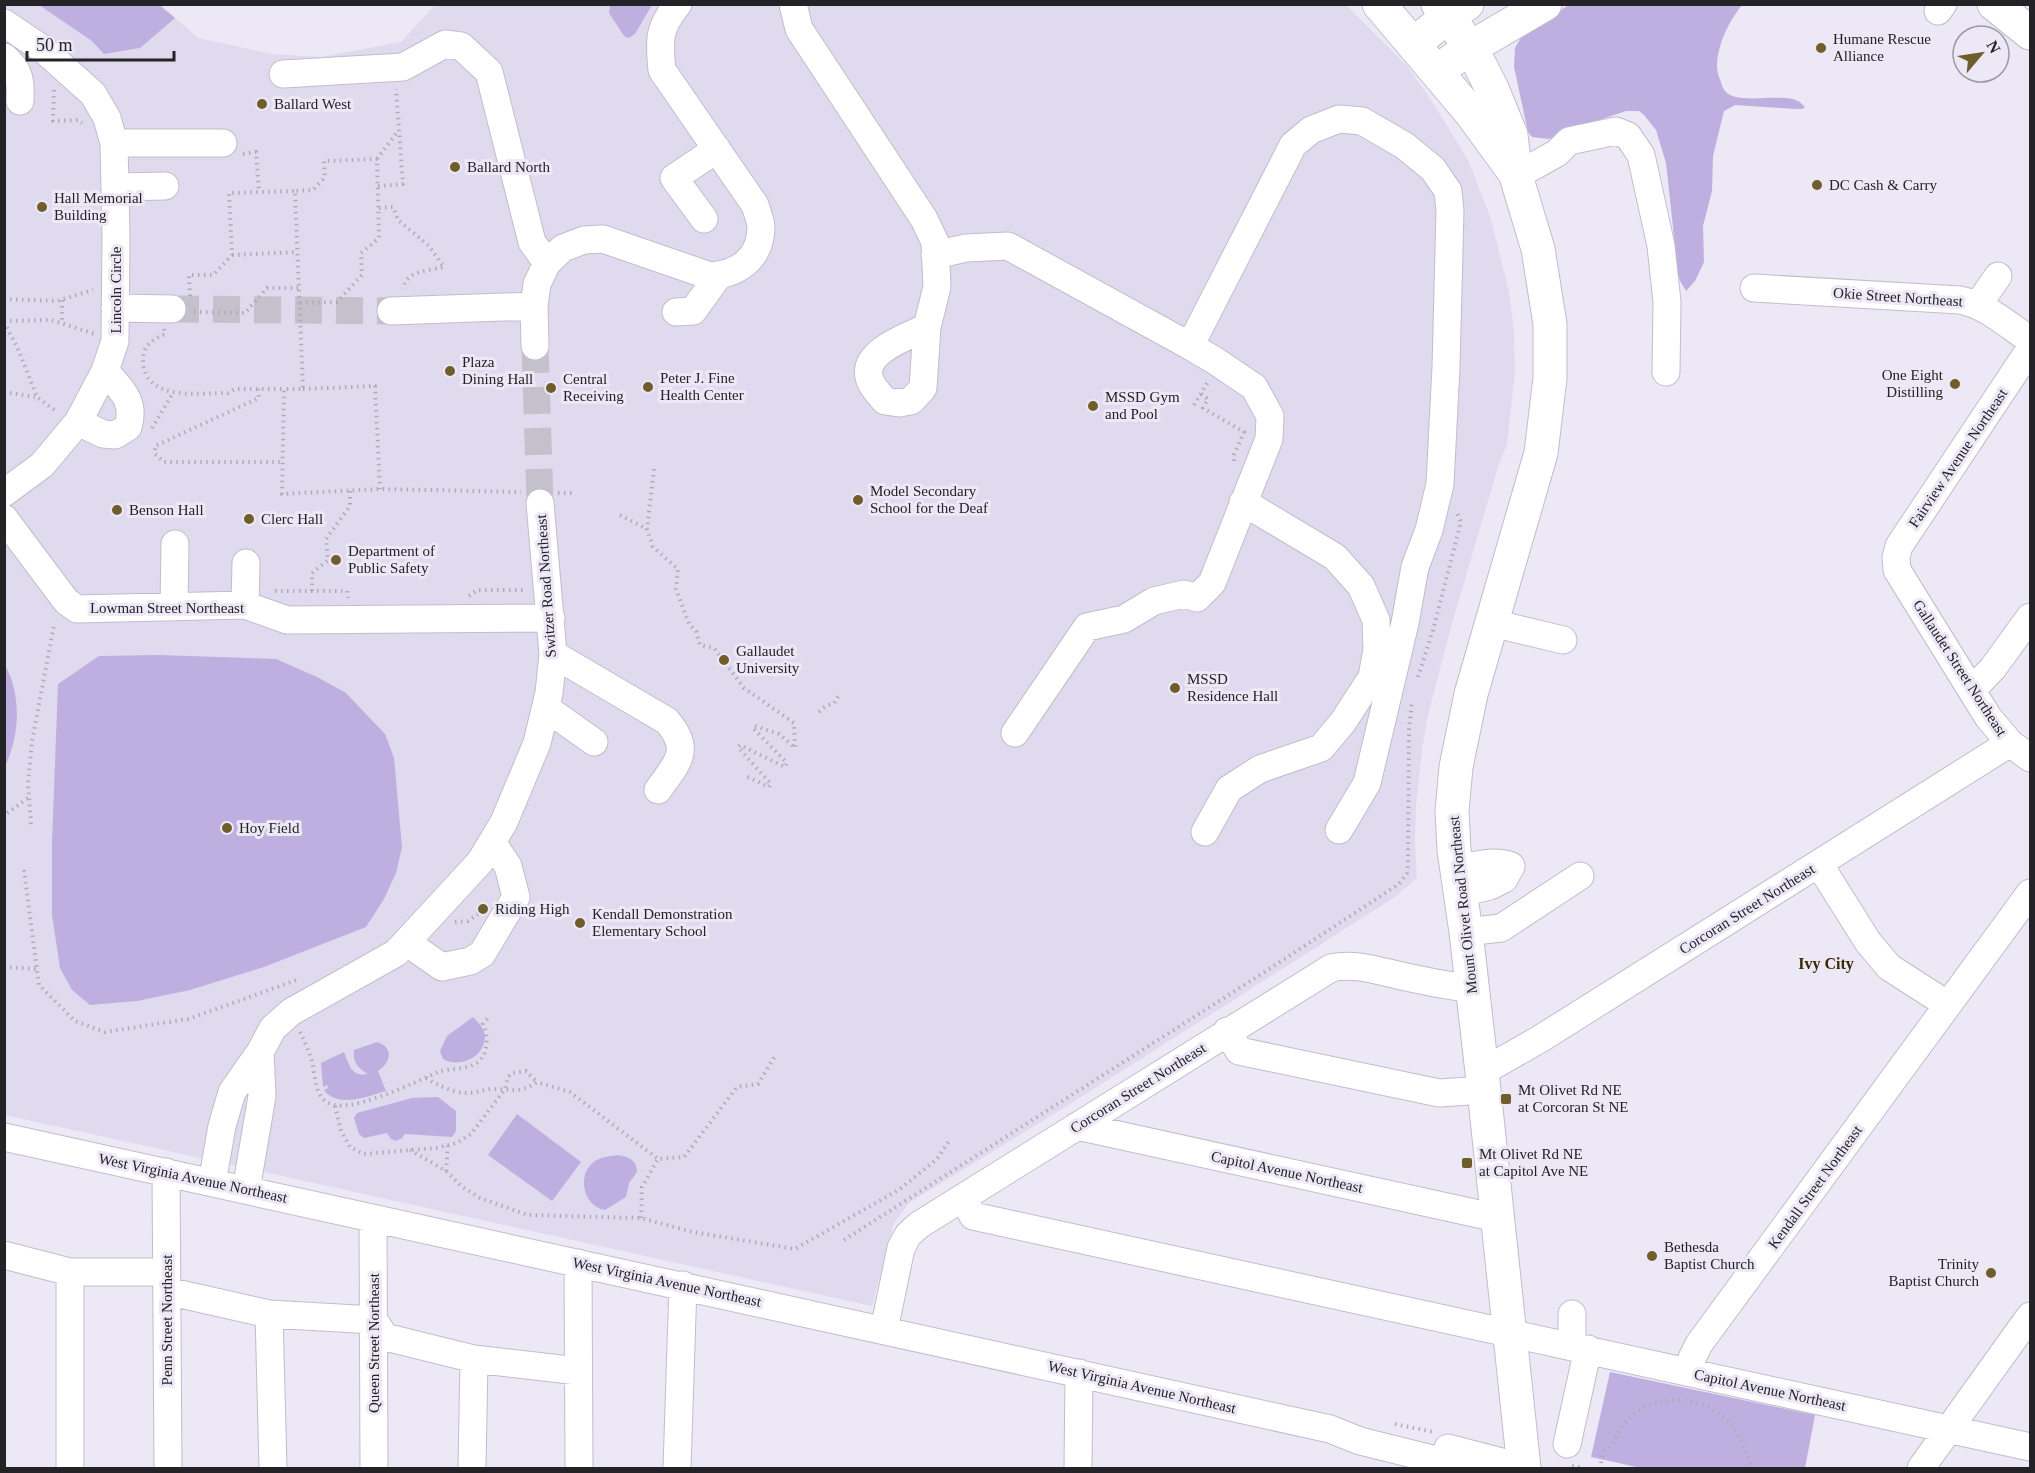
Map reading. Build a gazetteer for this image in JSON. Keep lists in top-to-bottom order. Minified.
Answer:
{"streets":{"main road":["Mount Olivet Road Northeast"],"street":["Lincoln Circle","Okie Street Northeast","Fairview Avenue Northeast","Switzer Road Northeast","Lowman Street Northeast","Gallaudet Street Northeast","Corcoran Street Northeast","Capitol Avenue Northeast","West Virginia Avenue Northeast","Kendall Street Northeast","Penn Street Northeast","Queen Street Northeast"]},"crossings":[["Fairview Avenue Northeast","Gallaudet Street Northeast"],["Switzer Road Northeast","Lowman Street Northeast"],["Switzer Road Northeast","West Virginia Avenue Northeast"],["Gallaudet Street Northeast","Corcoran Street Northeast"],["Mount Olivet Road Northeast","Corcoran Street Northeast"],["Mount Olivet Road Northeast","Capitol Avenue Northeast"],["Corcoran Street Northeast","Capitol Avenue Northeast"],["Corcoran Street Northeast","West Virginia Avenue Northeast"],["Capitol Avenue Northeast","Kendall Street Northeast"],["West Virginia Avenue Northeast","Penn Street Northeast"],["West Virginia Avenue Northeast","Queen Street Northeast"]],"districts":["Ivy City"],"places":{"other":["Humane Rescue Alliance","Ballard West","Ballard North","DC Cash & Carry","Hall Memorial Building","Plaza Dining Hall","One Eight Distilling","Peter J. Fine Health Center","Central Receiving","MSSD Gym and Pool","Model Secondary School for the Deaf","Benson Hall","Clerc Hall","Department of Public Safety","Gallaudet University","MSSD Residence Hall","Hoy Field","Riding High","Kendall Demonstration Elementary School","Bethesda Baptist Church","Trinity Baptist Church"],"transit":["Mt Olivet Rd NE at Corcoran St NE","Mt Olivet Rd NE at Capitol Ave NE"]},"scale_bar":"50 m","north":"top right"}
